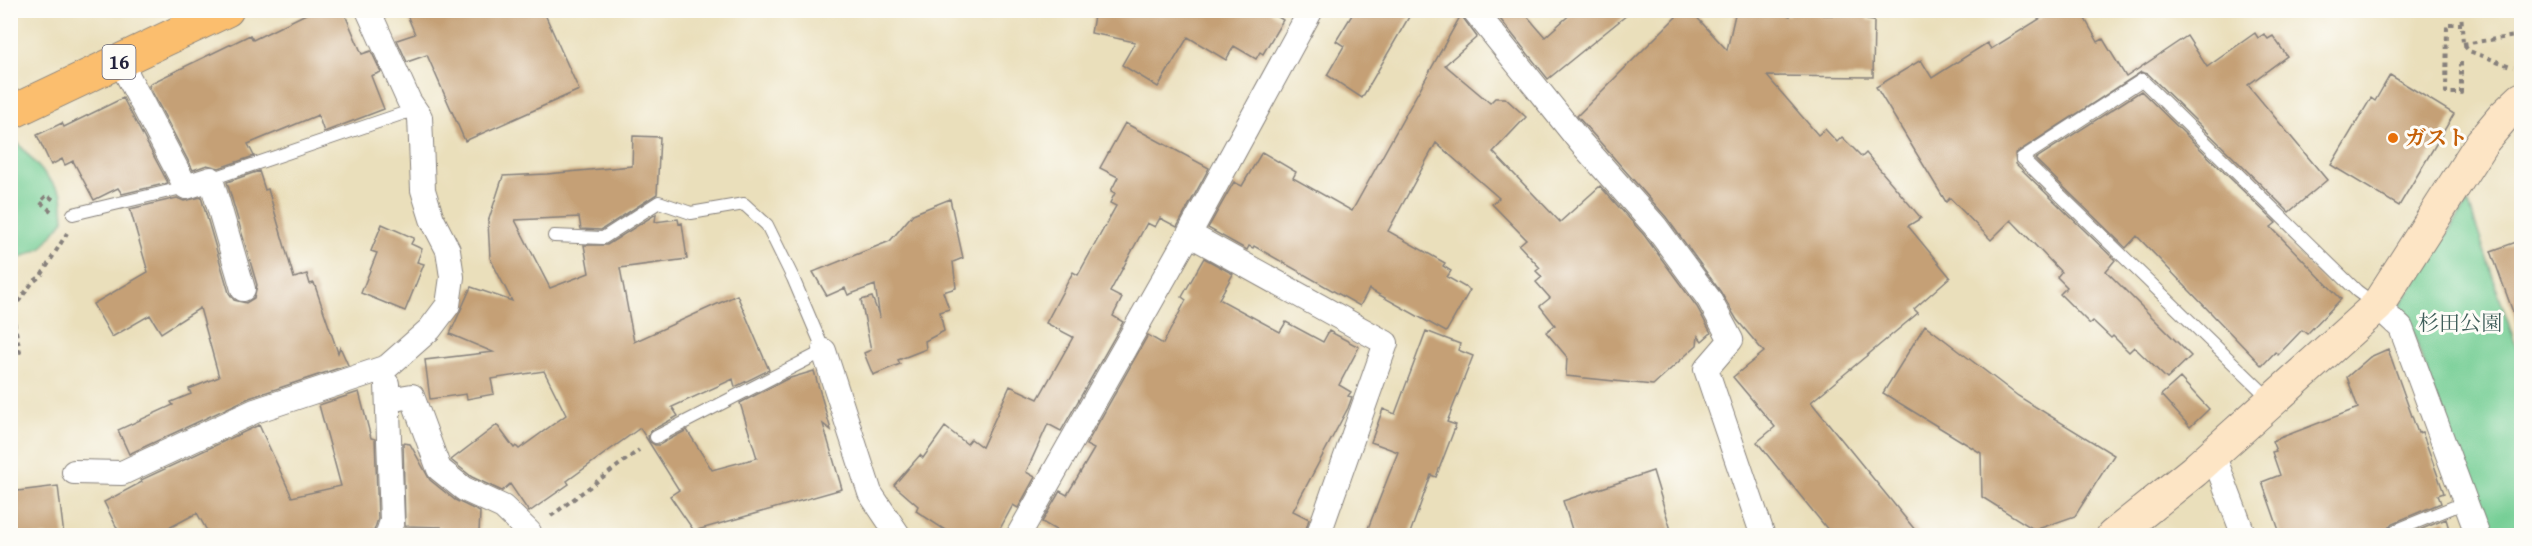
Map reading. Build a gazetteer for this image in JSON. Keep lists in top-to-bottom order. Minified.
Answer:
{"streets":{"highway":["16"]},"parks":["杉田公園"],"places":["ガスト"]}
